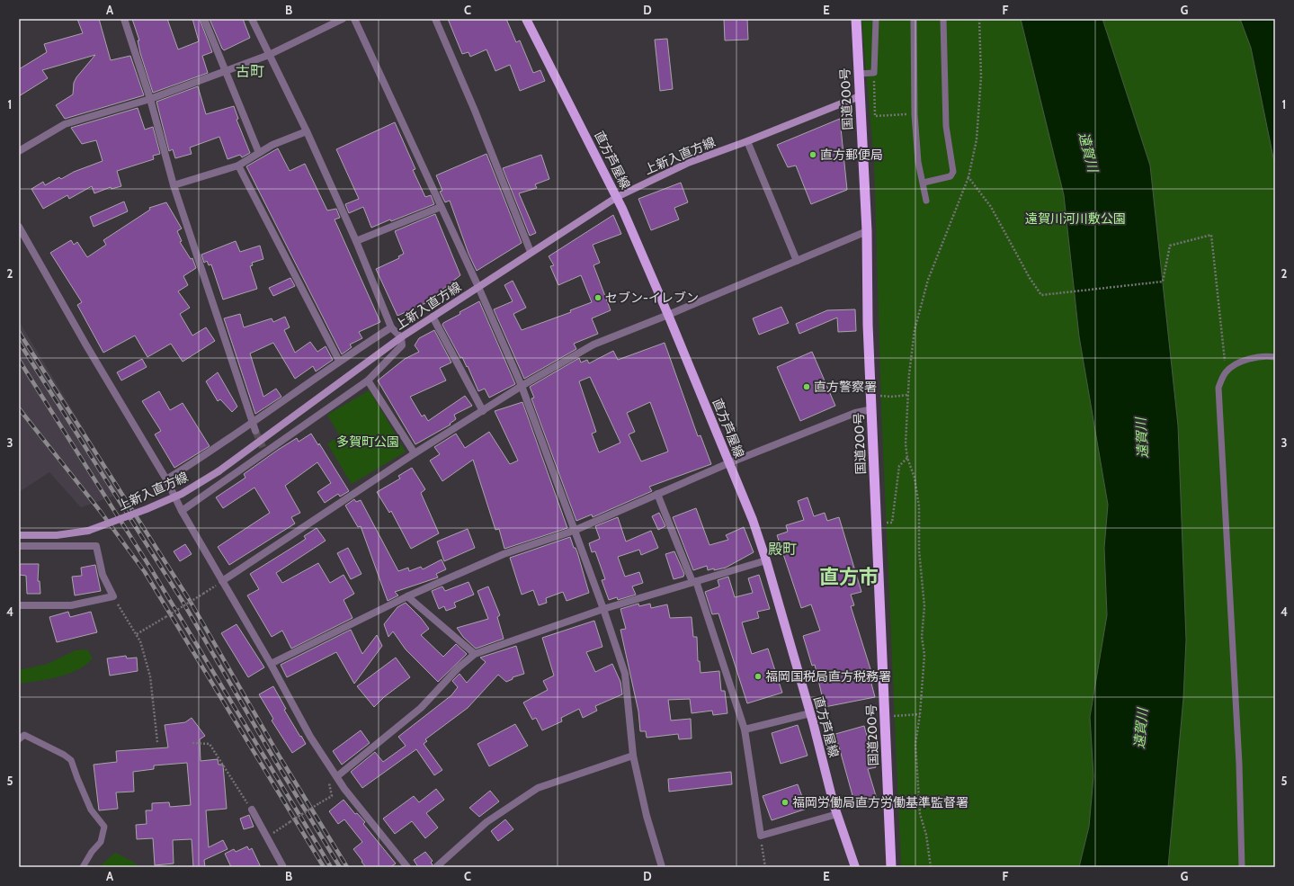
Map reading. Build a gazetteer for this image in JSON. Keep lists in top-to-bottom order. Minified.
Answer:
{"streets":{"highway":["国道200号"],"main road":["上新入直方線","直方芦屋線"]},"crossings":[["国道200号","上新入直方線"],["上新入直方線","直方芦屋線"]],"districts":["古町","殿町","直方市"],"water":["遠賀川"],"parks":["遠賀川河川敷公園","多賀町公園"],"places":["直方郵便局","セブン-イレブン","直方警察署","福岡国税局直方税務署","福岡労働局直方労働基準監督署"],"grid":{"columns":["A","B","C","D","E","F","G"],"rows":["1","2","3","4","5"]}}
